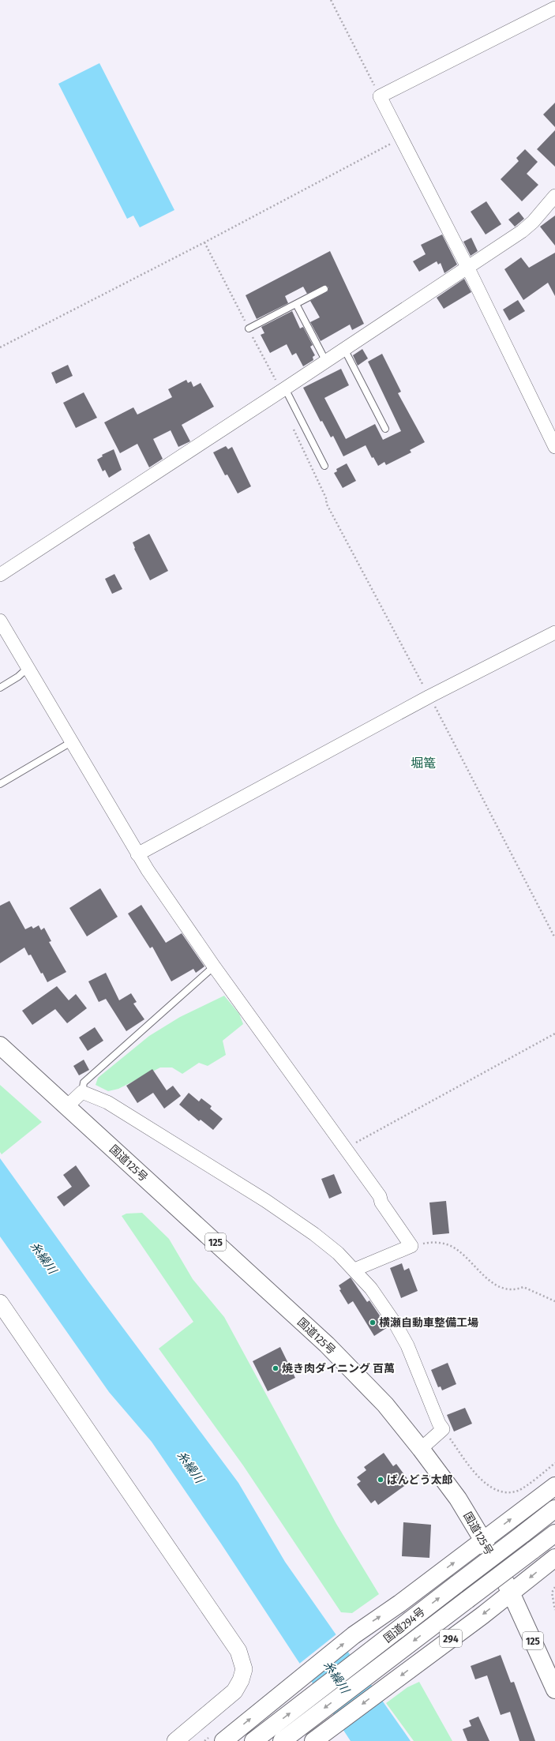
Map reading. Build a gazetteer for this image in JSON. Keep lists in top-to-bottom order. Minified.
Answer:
{"streets":{"highway":["国道125号","125","国道294号","294"]},"crossings":[["国道125号","294"]],"districts":["堀篭"],"water":["糸繰川"],"places":["横瀬自動車整備工場","焼き肉ダイニング 百萬","ばんどう太郎"]}
